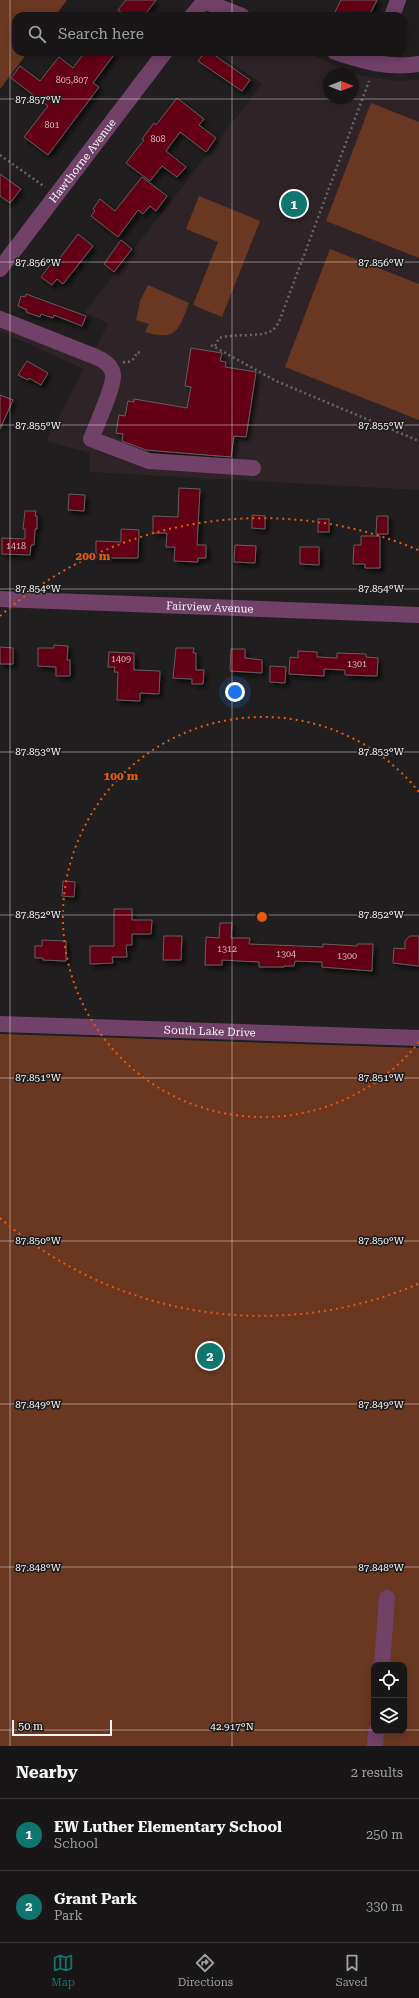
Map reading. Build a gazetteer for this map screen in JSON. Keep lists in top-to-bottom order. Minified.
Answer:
{"streets":{"street":["Hawthorne Avenue","Fairview Avenue","South Lake Drive"]},"house_numbers":["805,807","801","808","1418","1409","1301","1312","1304","1300"],"scale_bar":"50 m","north":"right","page":{"search":"Search here","pins":["1","2"],"scale":"50 m","heading":["Nearby","2 results"],"list":[{"mark":"1","name":"EW Luther Elementary School","note":"School","value":"250 m"},{"mark":"2","name":"Grant Park","note":"Park","value":"330 m"}],"nav":["Map","Directions","Saved"]},"coordinates":["87.857°W","87.856°W","87.855°W","87.854°W","87.853°W","87.852°W","87.851°W","87.850°W","87.849°W","87.848°W","42.917°N"],"rings":["200 m","100 m"]}
